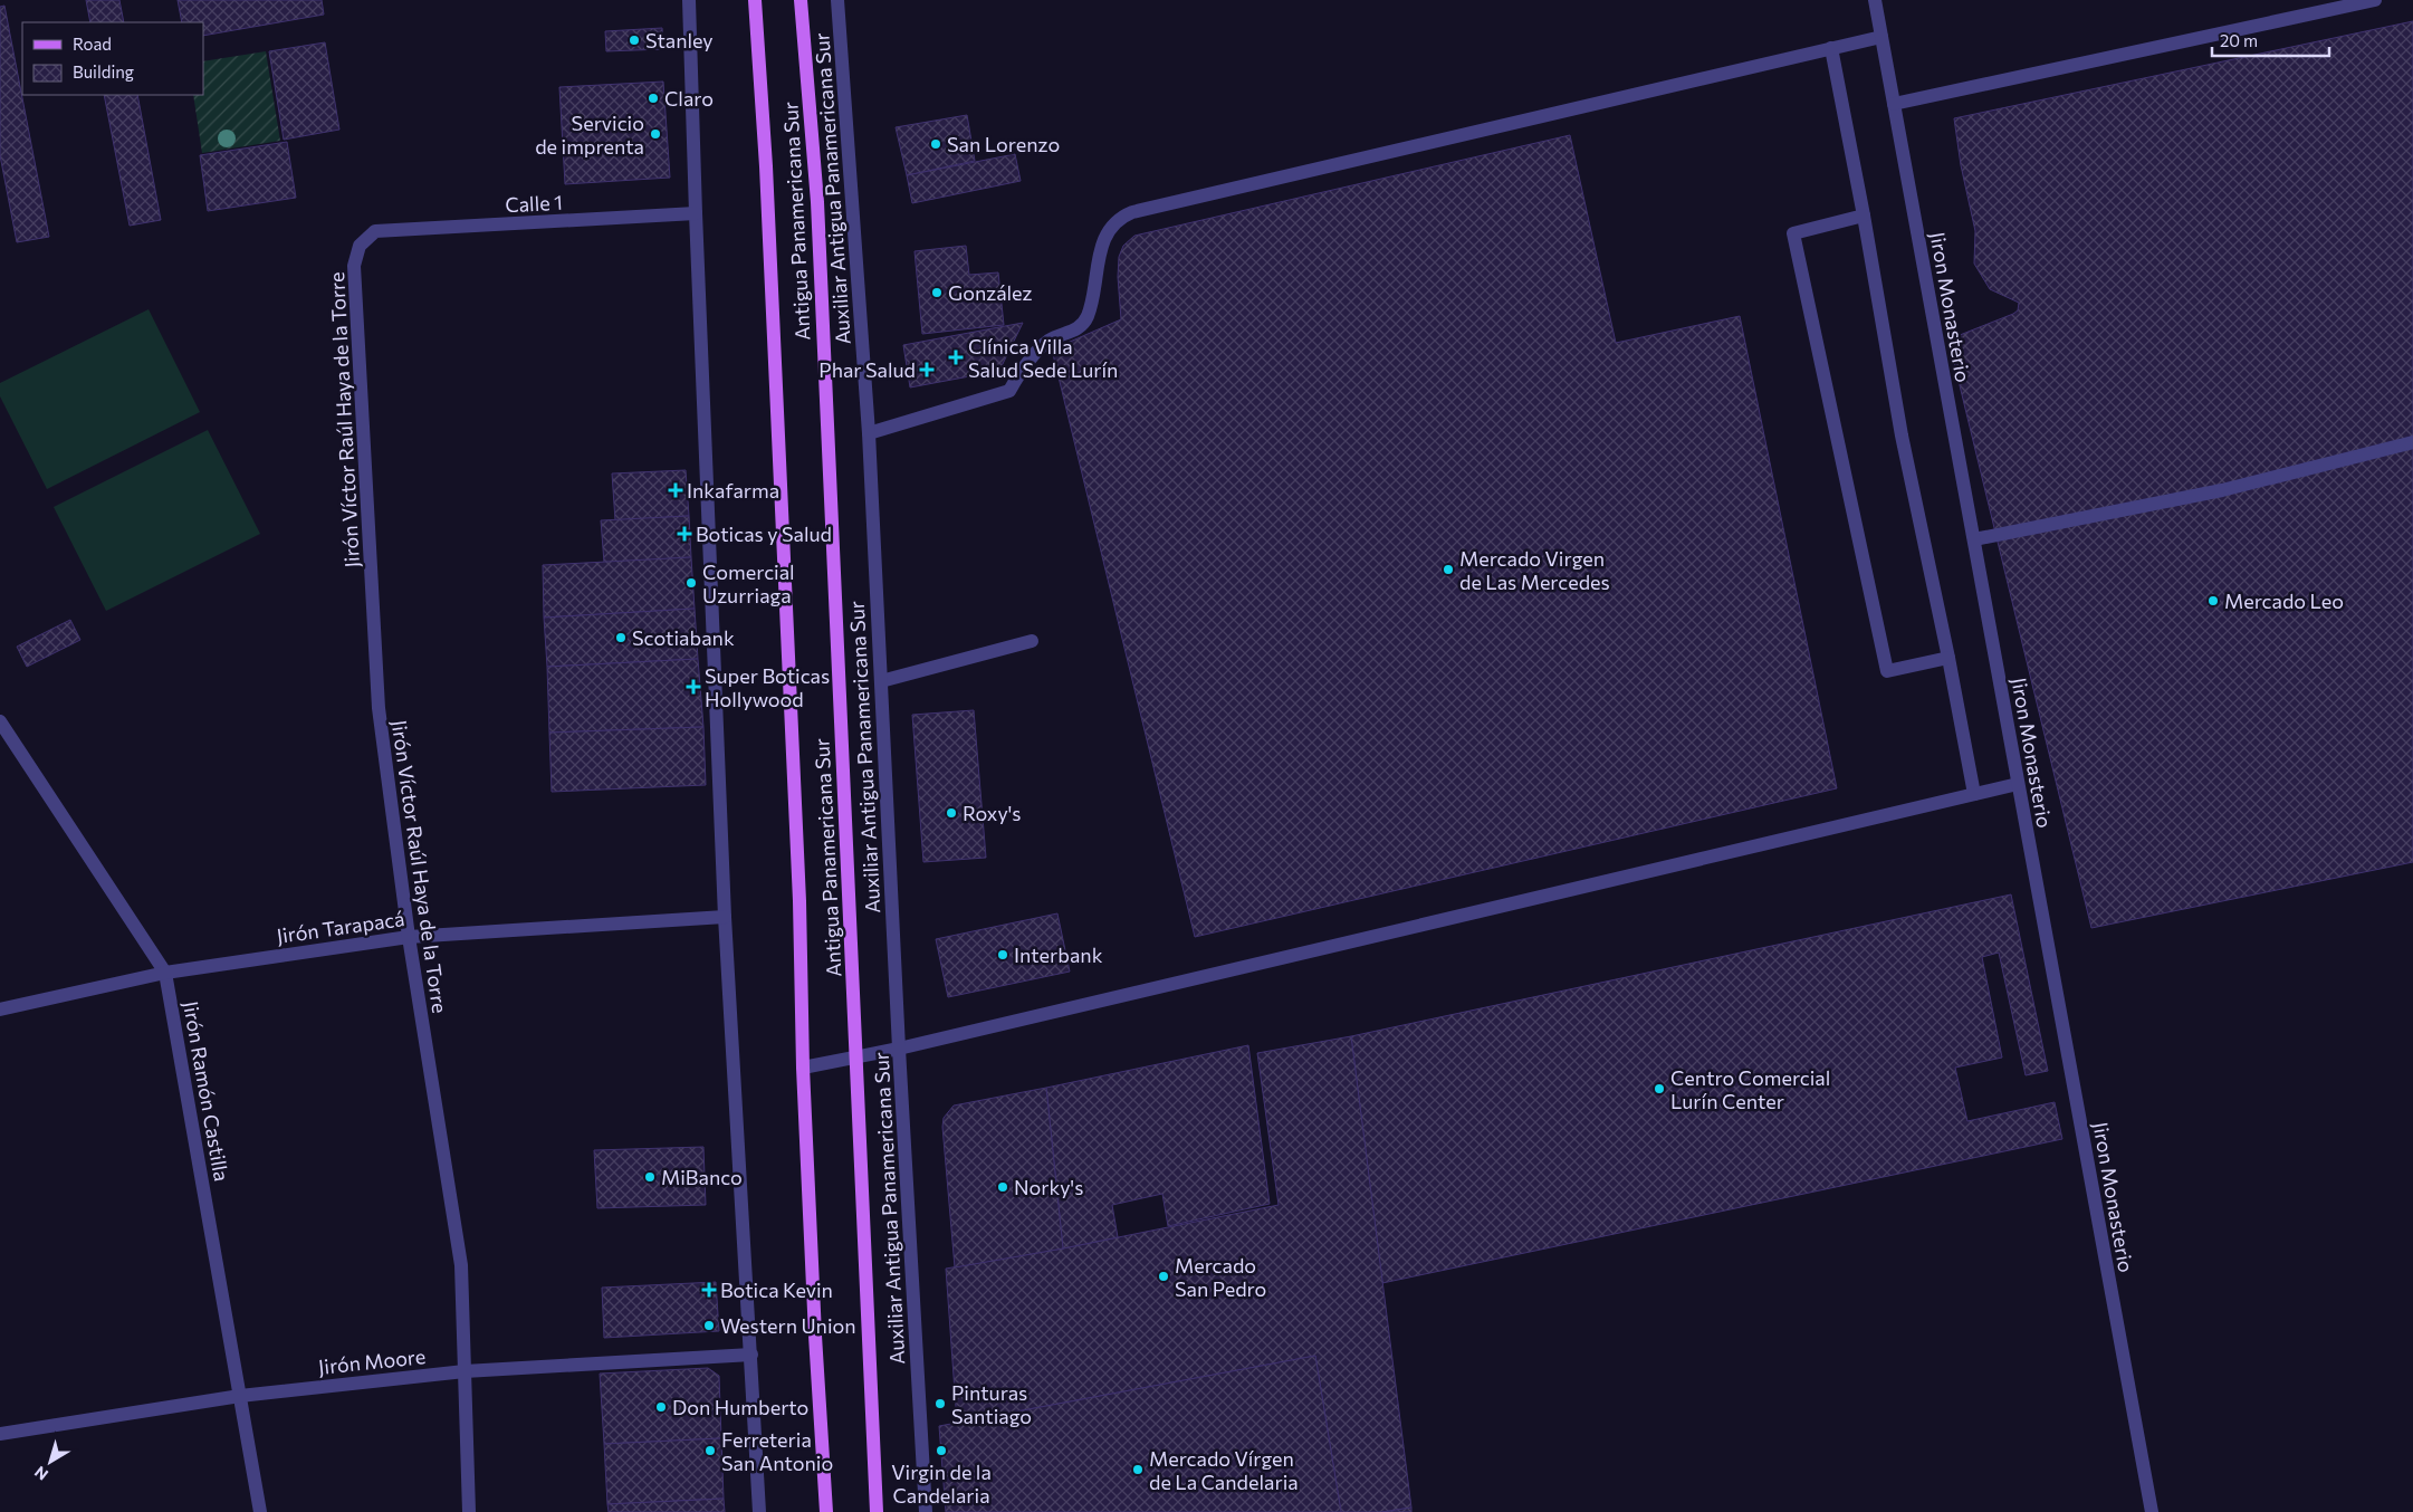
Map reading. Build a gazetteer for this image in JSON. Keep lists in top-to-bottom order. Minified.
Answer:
{"streets":{"main road":["Antigua Panamericana Sur"],"street":["Auxiliar Antigua Panamericana Sur","Calle 1","Jiron Monasterio","Jirón Víctor Raúl Haya de la Torre","Jirón Tarapacá","Jirón Ramón Castilla","Jirón Moore"]},"crossings":[["Calle 1","Jirón Víctor Raúl Haya de la Torre"],["Jirón Víctor Raúl Haya de la Torre","Jirón Tarapacá"],["Jirón Víctor Raúl Haya de la Torre","Jirón Moore"],["Jirón Tarapacá","Jirón Ramón Castilla"],["Jirón Ramón Castilla","Jirón Moore"]],"places":{"other":["Stanley","Claro","Servicio de imprenta","San Lorenzo","González","Mercado Virgen de Las Mercedes","Comercial Uzurriaga","Mercado Leo","Scotiabank","Roxy's","Interbank","Centro Comercial Lurín Center","MiBanco","Norky's","Mercado San Pedro","Western Union","Pinturas Santiago","Don Humberto","Ferreteria San Antonio","Virgin de la Candelaria","Mercado Vírgen de La Candelaria"],"health":["Clínica Villa Salud Sede Lurín","Phar Salud","Inkafarma","Boticas y Salud","Super Boticas Hollywood","Botica Kevin"]},"legend":["Road","Building"],"scale_bar":"20 m","north":"bottom left"}
